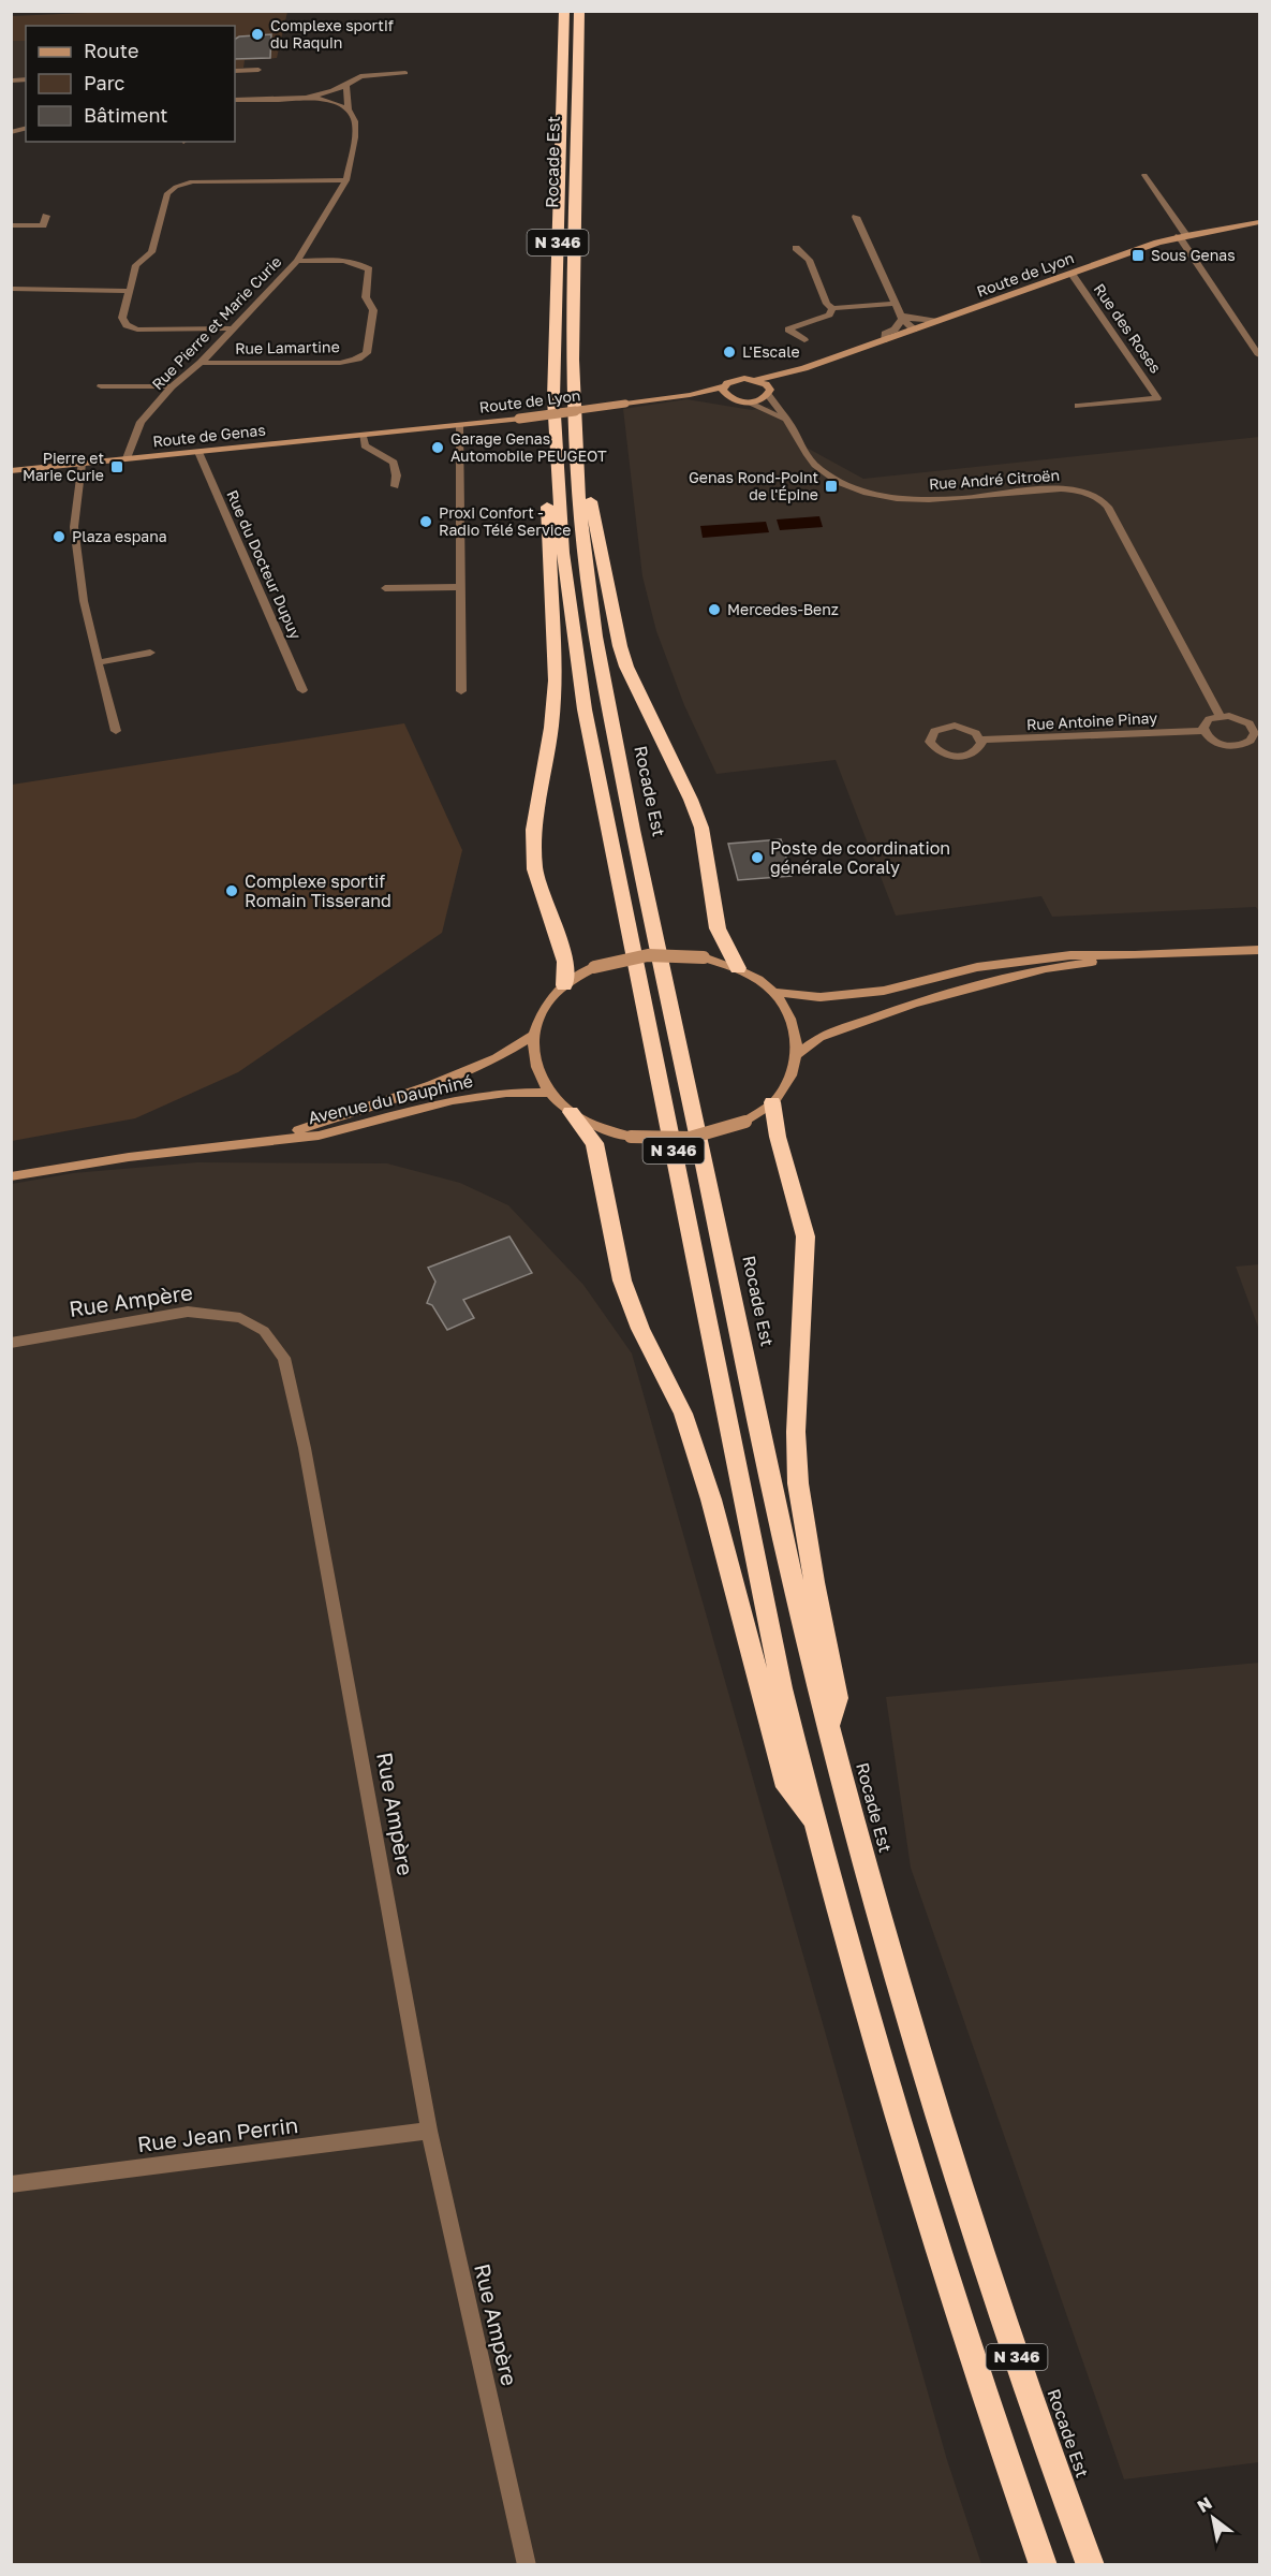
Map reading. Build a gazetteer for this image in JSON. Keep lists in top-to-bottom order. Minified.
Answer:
{"streets":{"highway":["Rocade Est","N 346"],"main road":["Route de Lyon","Route de Genas","Avenue du Dauphiné"],"street":["Rue Pierre et Marie Curie","Rue des Roses","Rue Lamartine","Rue André Citroën","Rue du Docteur Dupuy","Rue Antoine Pinay","Rue Ampère","Rue Jean Perrin"]},"crossings":[["Route de Lyon","Rue des Roses"],["Route de Lyon","Route de Genas"],["Route de Lyon","Rue André Citroën"],["Rue Pierre et Marie Curie","Rue Lamartine"],["Rue Pierre et Marie Curie","Route de Genas"],["Route de Genas","Rue du Docteur Dupuy"],["Rue Ampère","Rue Jean Perrin"]],"places":{"other":["Complexe sportif du Raquin","L'Escale","Garage Genas Automobile PEUGEOT","Proxi Confort - Radio Télé Service","Plaza espana","Mercedes-Benz","Poste de coordination générale Coraly","Complexe sportif Romain Tisserand"],"transit":["Sous Genas","Pierre et Marie Curie","Genas Rond-Point de l'Épine"]},"legend":["Route","Parc","Bâtiment"],"north":"top left"}
